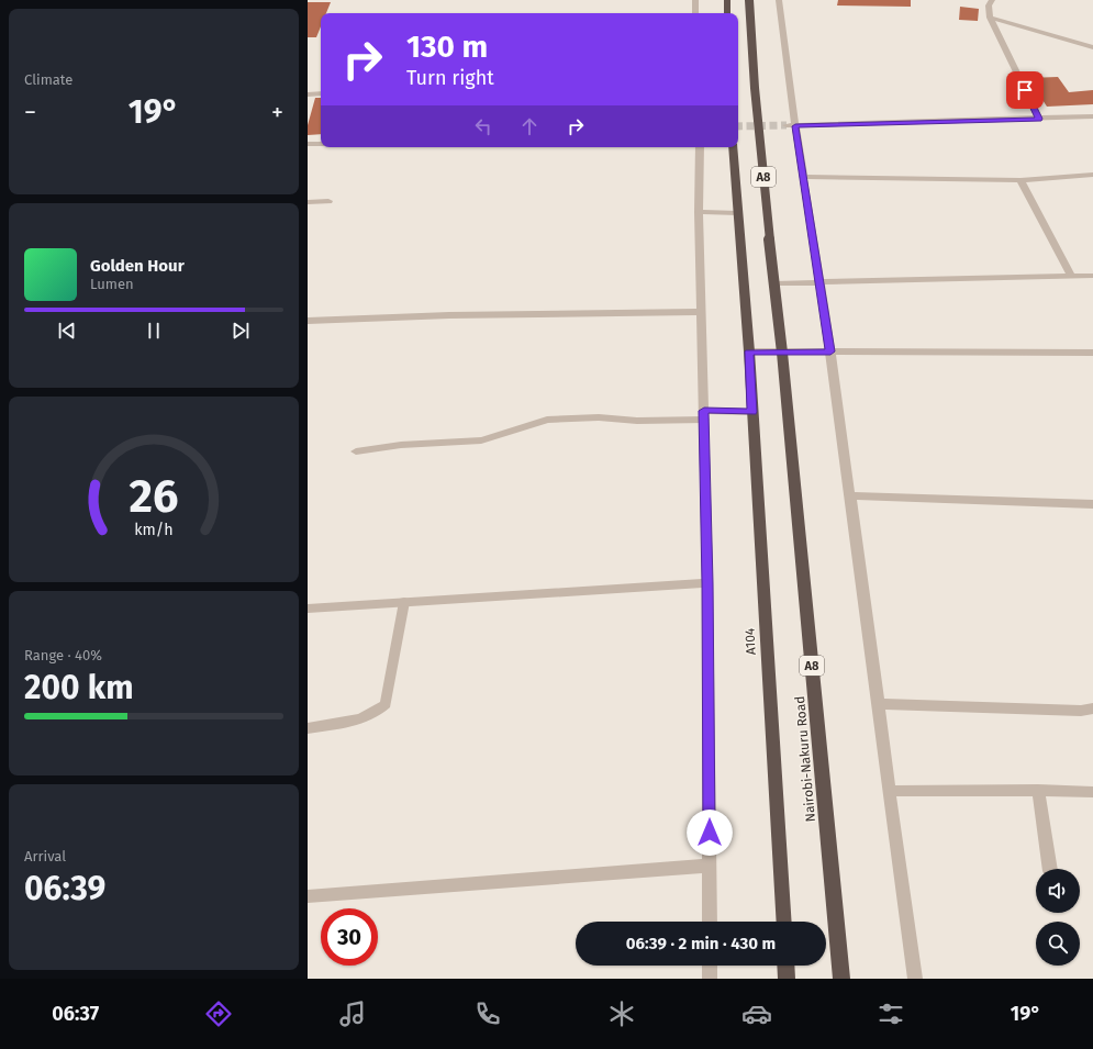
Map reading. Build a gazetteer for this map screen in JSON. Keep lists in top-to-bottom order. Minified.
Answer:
{"streets":{"highway":["A8","A104","Nairobi-Nakuru Road"]},"crossings":[["A8","A104"],["A8","Nairobi-Nakuru Road"]],"page":{"tile":["Climate",["Range · 40%","200 km"],["Arrival","06:39"]],"turn":["130 m","Turn right"],"heat":["−","19°","+"],"song":["Golden Hour","Lumen"],"limit":"30","trip":"06:39 · 2 min · 430 m","tabs":["06:37","19°"],"gauge":["26","km/h"]}}
